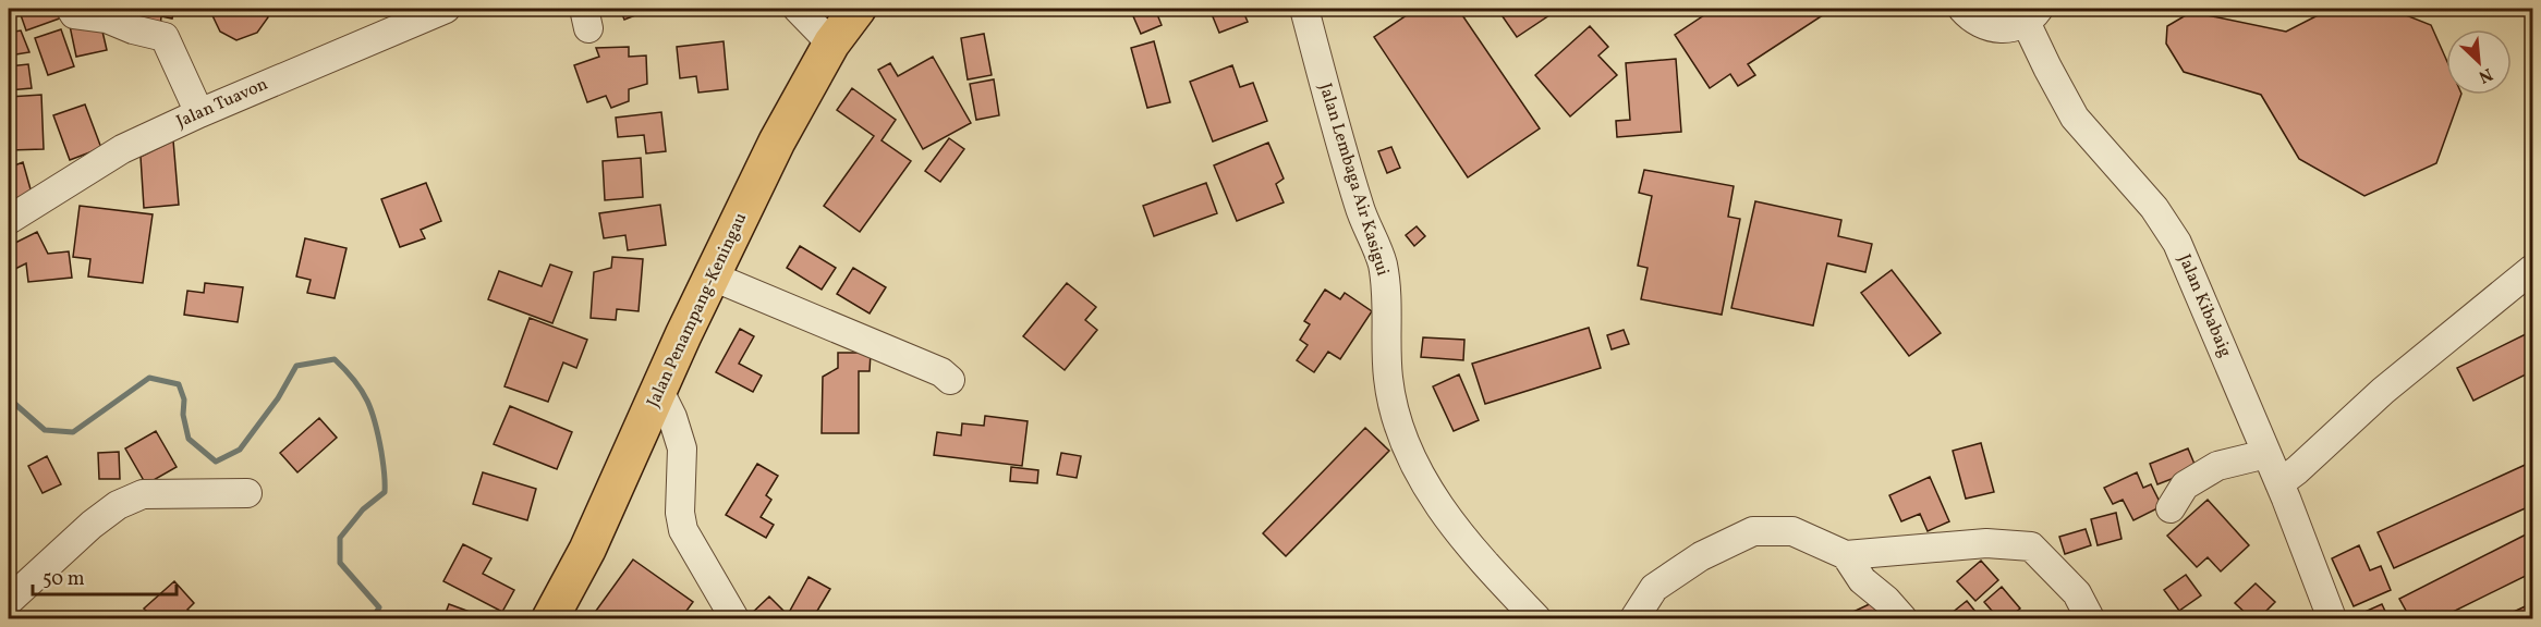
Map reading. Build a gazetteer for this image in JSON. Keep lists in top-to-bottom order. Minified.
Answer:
{"streets":{"main road":["Jalan Penampang-Keningau"],"street":["Jalan Tuavon","Jalan Lembaga Air Kasigui","Jalan Kibabaig"]},"scale_bar":"50 m","north":"bottom right"}
